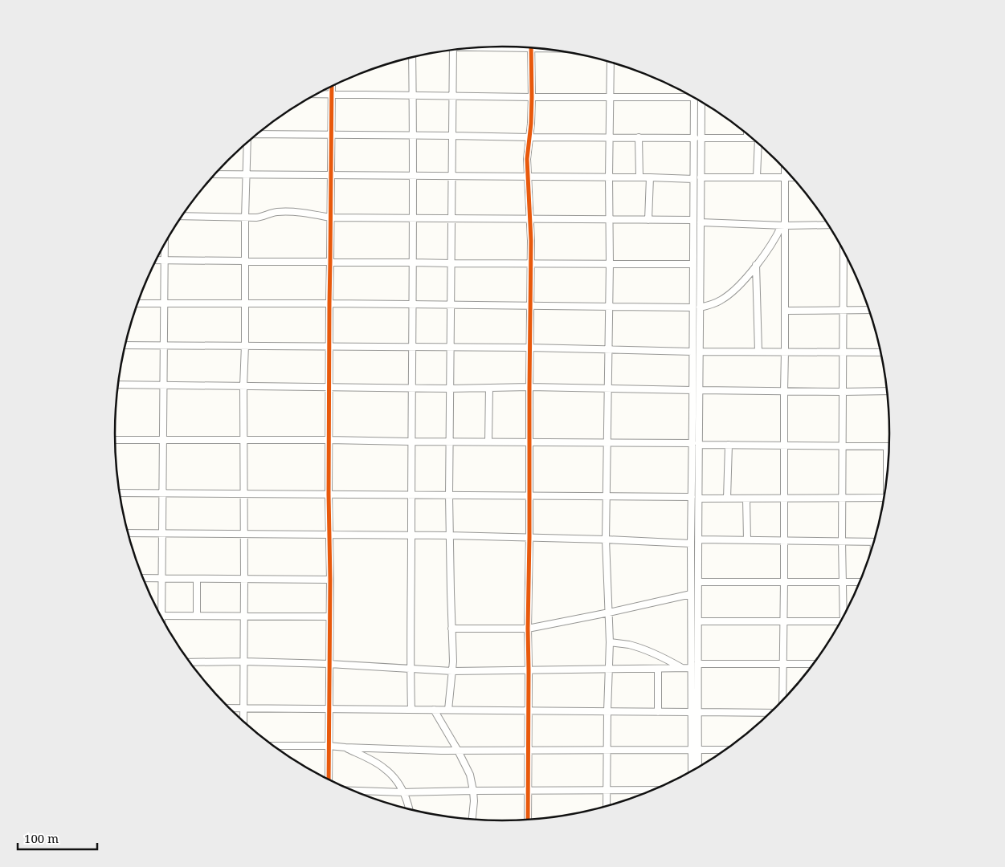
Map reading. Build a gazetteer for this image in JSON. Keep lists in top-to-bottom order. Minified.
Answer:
{"scale_bar":"100 m"}
